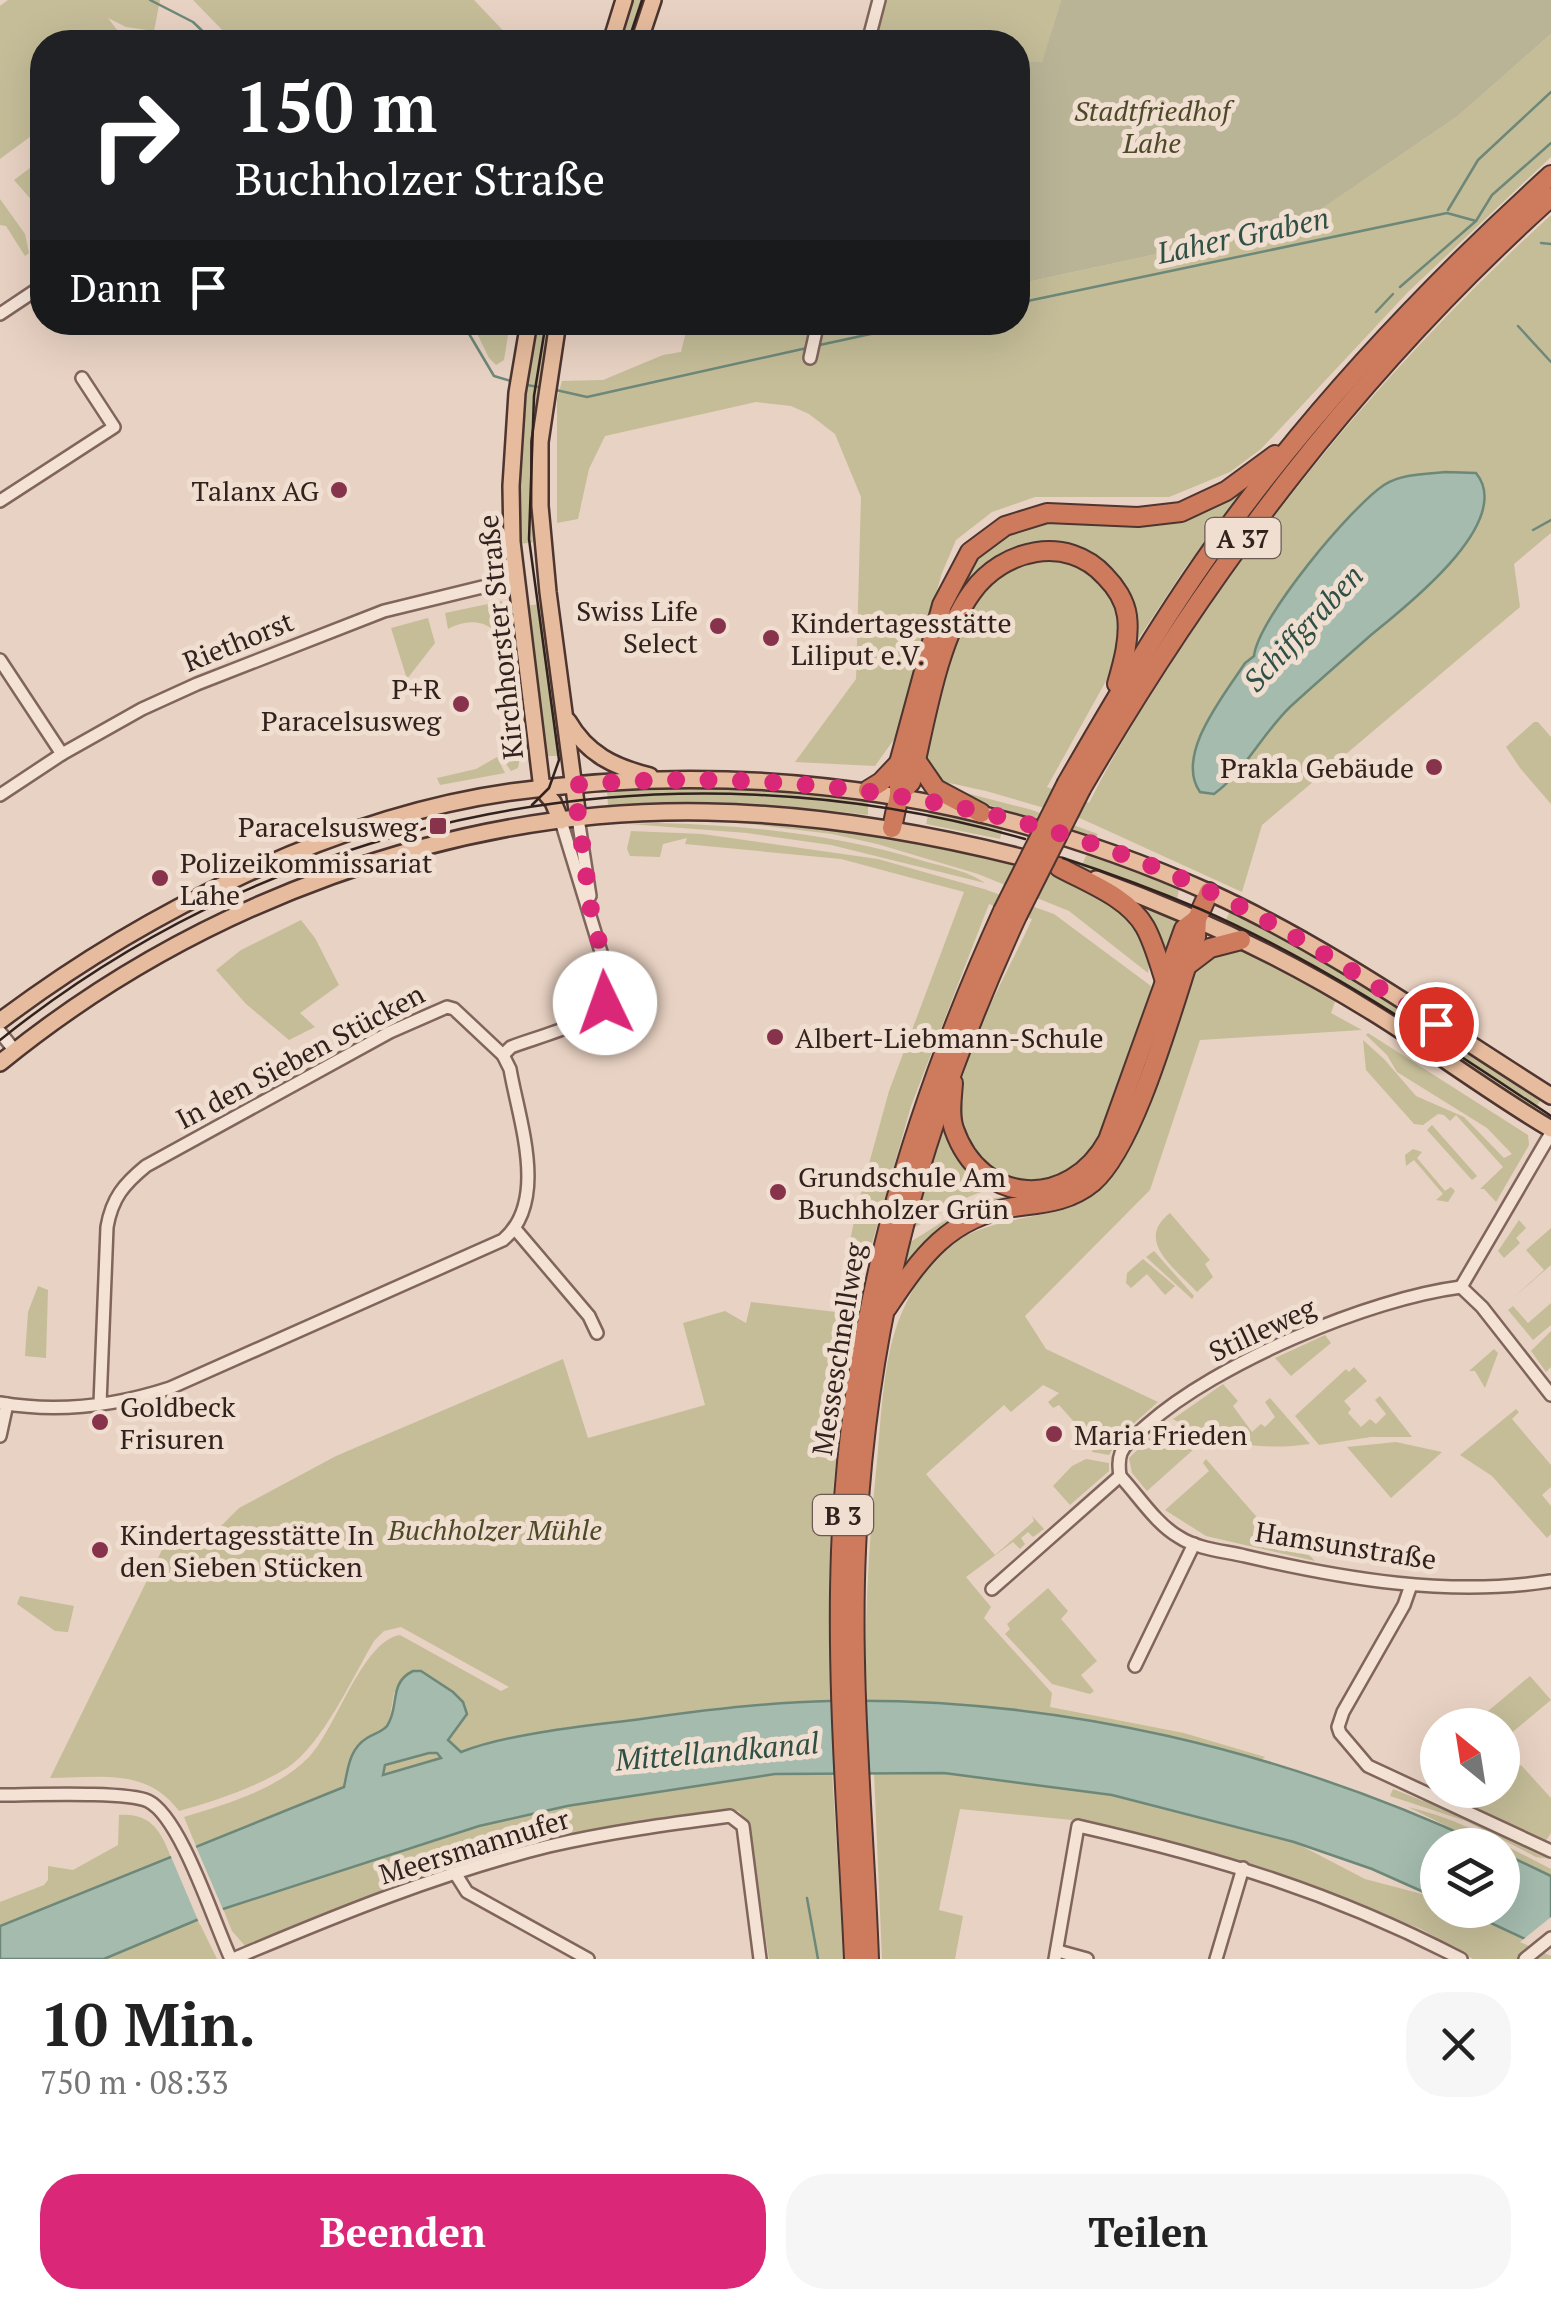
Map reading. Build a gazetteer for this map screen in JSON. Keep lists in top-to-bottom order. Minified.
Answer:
{"streets":{"highway":["A 37","Messeschnellweg","B 3"],"main road":["Kirchhorster Straße"],"street":["Riethorst","In den Sieben Stücken","Stilleweg","Hamsunstraße","Meersmannufer"]},"crossings":[["A 37","Messeschnellweg"],["Kirchhorster Straße","Riethorst"],["Stilleweg","Hamsunstraße"]],"water":["Laher Graben","Schiffgraben","Mittellandkanal"],"parks":["Stadtfriedhof Lahe","Buchholzer Mühle"],"places":{"other":["Talanx AG","Swiss Life Select","Kindertagesstätte Liliput e.V.","P+R Paracelsusweg","Prakla Gebäude","Polizeikommissariat Lahe","Albert-Liebmann-Schule","Grundschule Am Buchholzer Grün","Goldbeck Frisuren","Maria Frieden","Kindertagesstätte In den Sieben Stücken"],"transit":["Paracelsusweg"]},"north":"top left","page":{"turn":["150 m","Buchholzer Straße"],"then":"Dann","heading":["10 Min.","750 m · 08:33"],"buttons":["Beenden","Teilen"]}}
